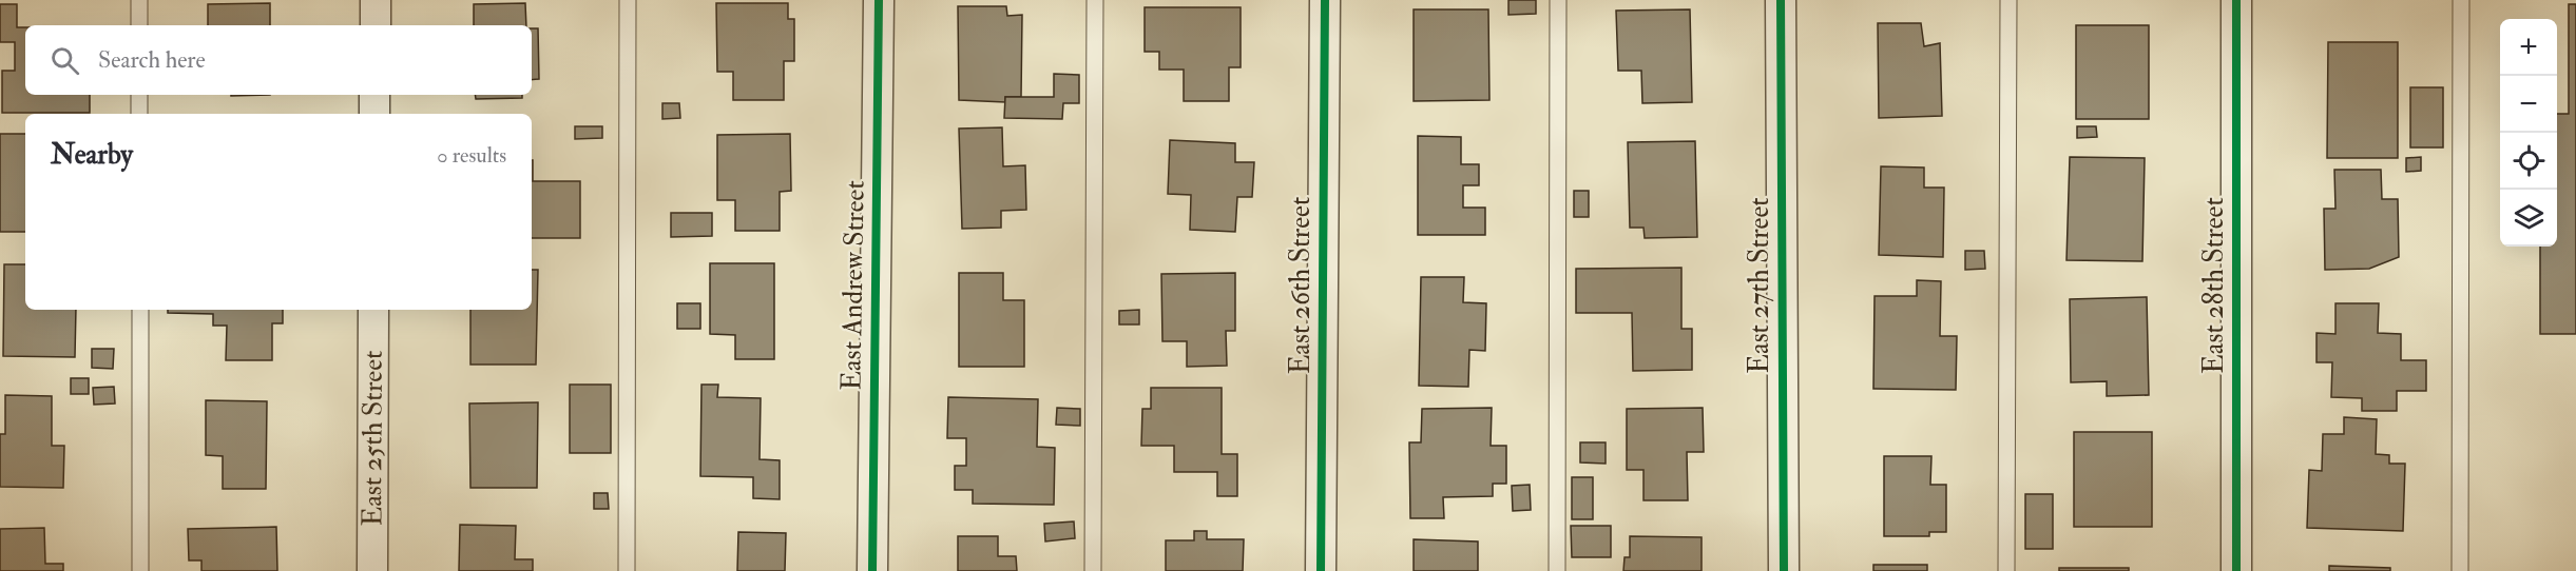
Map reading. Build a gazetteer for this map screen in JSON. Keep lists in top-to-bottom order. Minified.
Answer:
{"streets":{"street":["East Andrew Street","East 26th Street","East 27th Street","East 28th Street","East 25th Street"]},"page":{"map_buttons":["+","−"],"search":"Search here","heading":["Nearby","0 results"]}}
